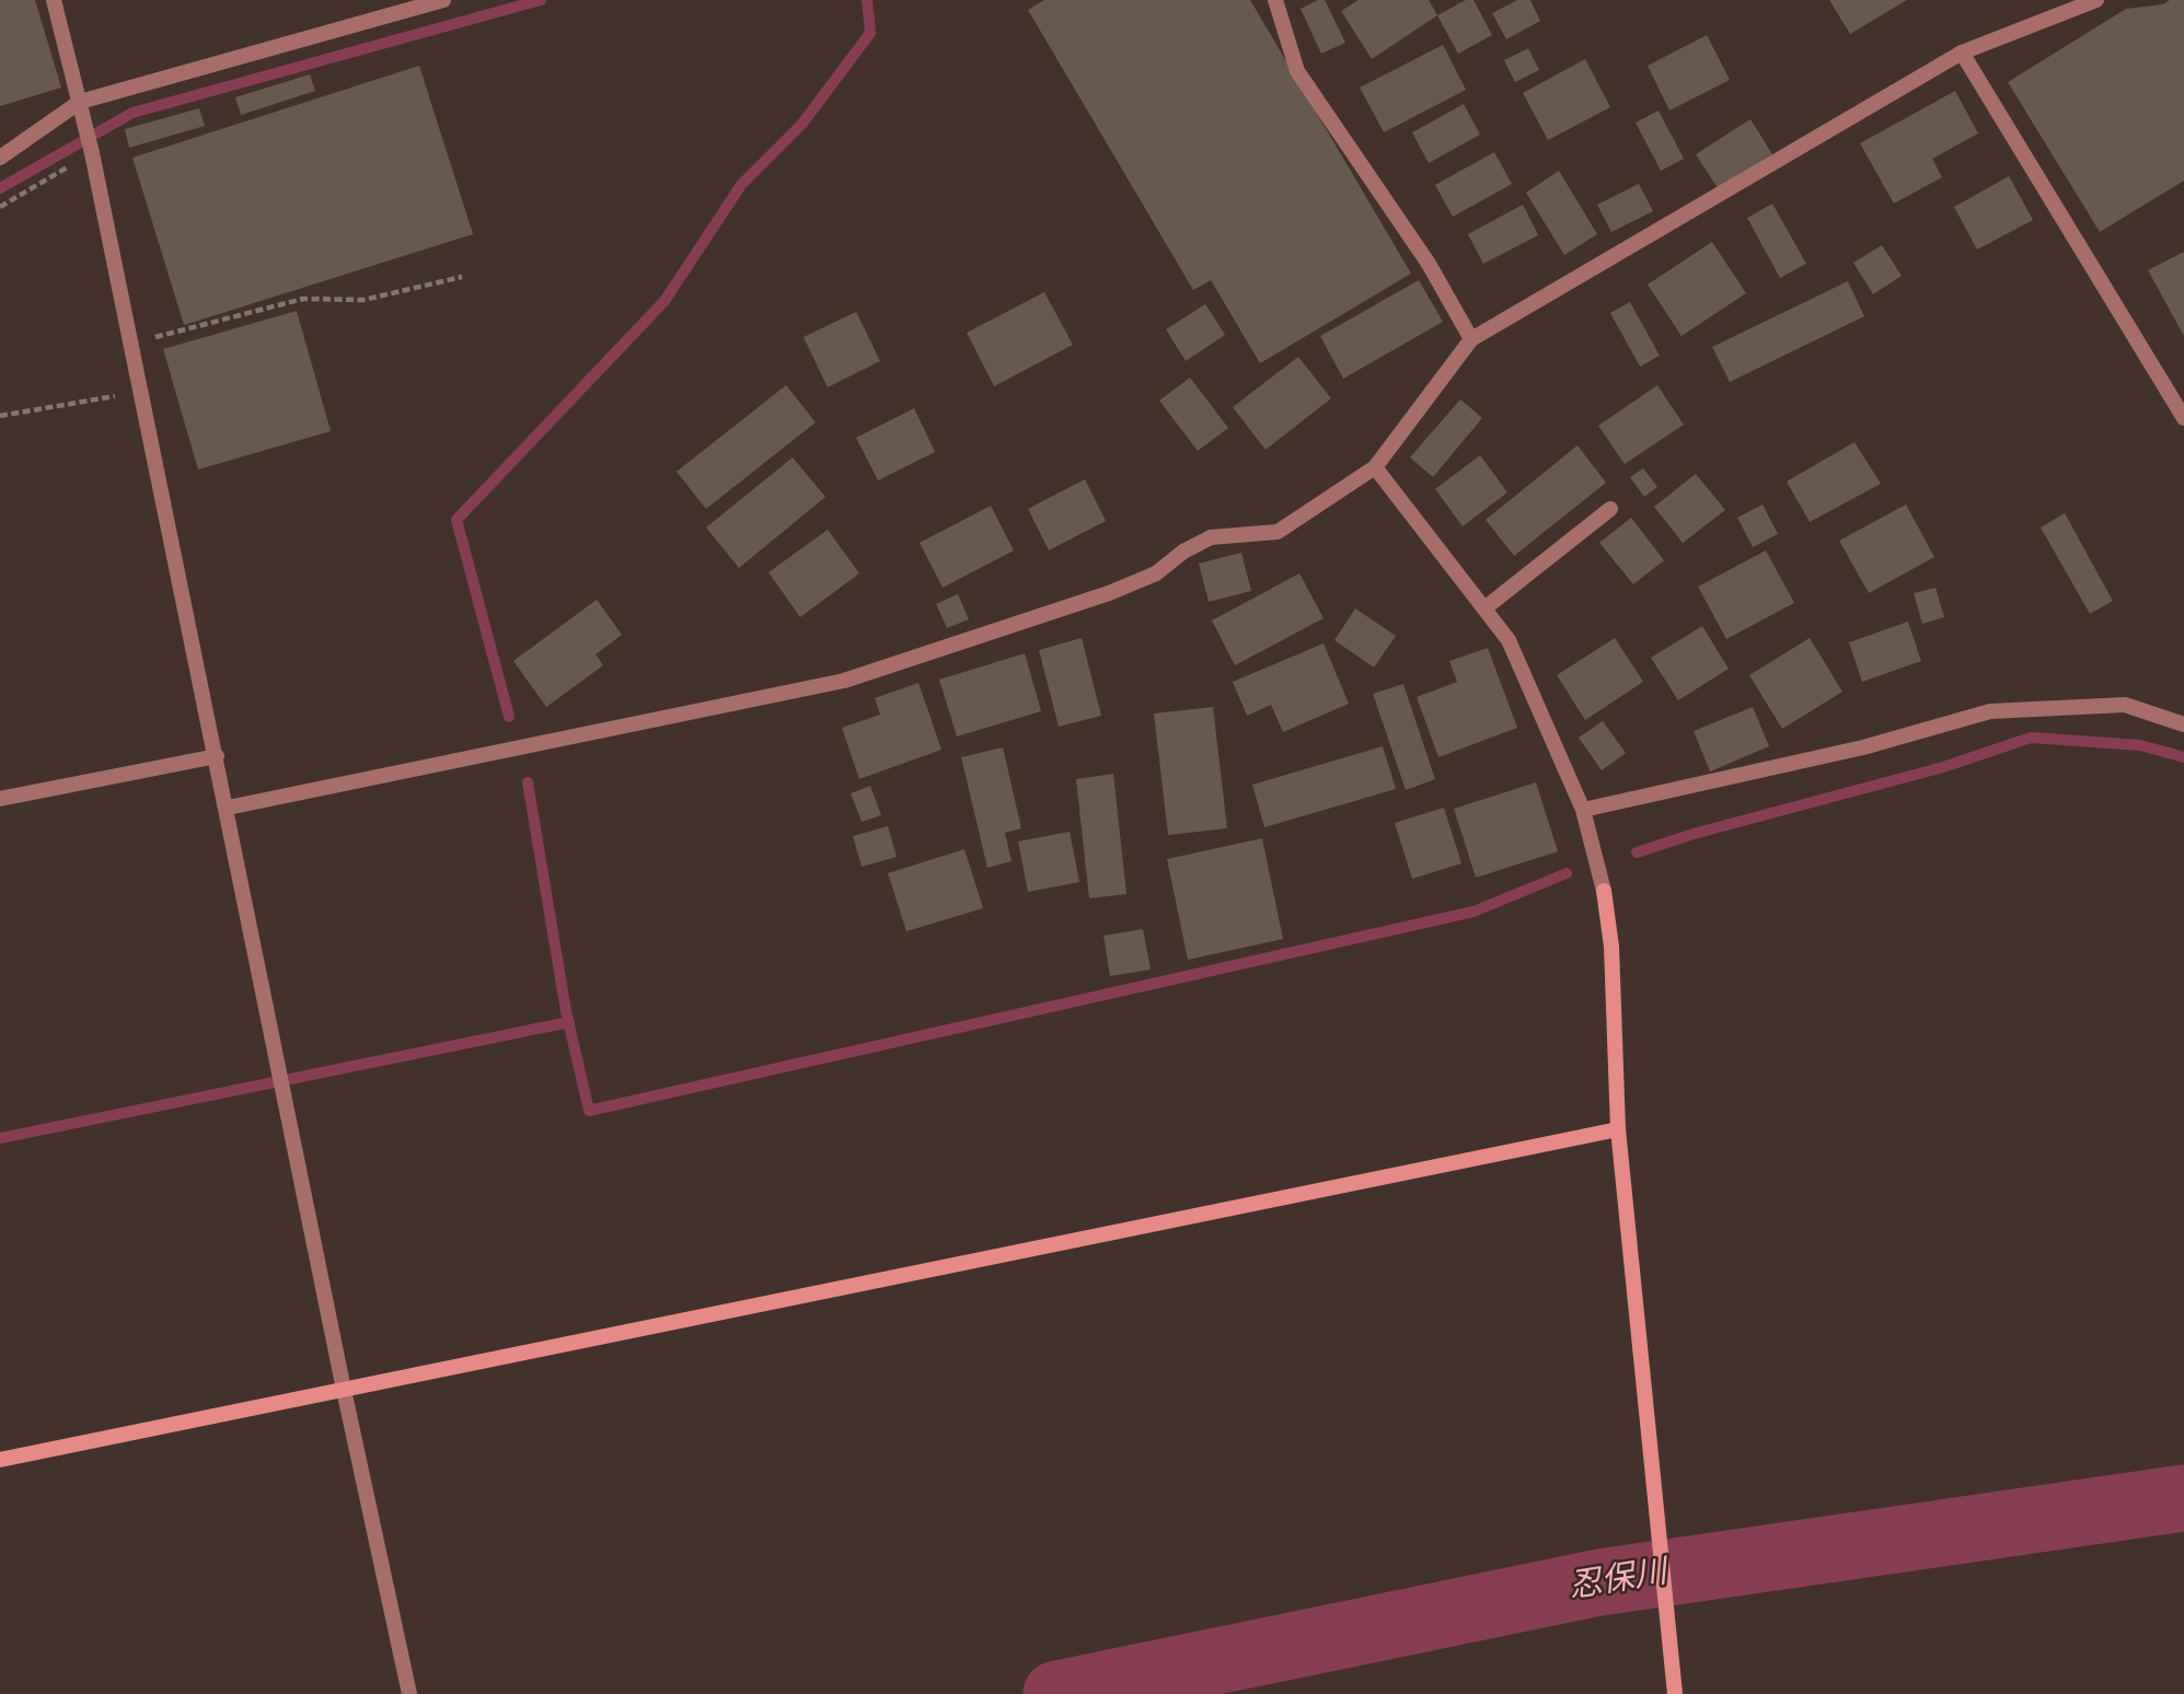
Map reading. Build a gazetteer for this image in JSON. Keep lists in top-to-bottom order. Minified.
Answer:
{"water":["忍保川"]}
